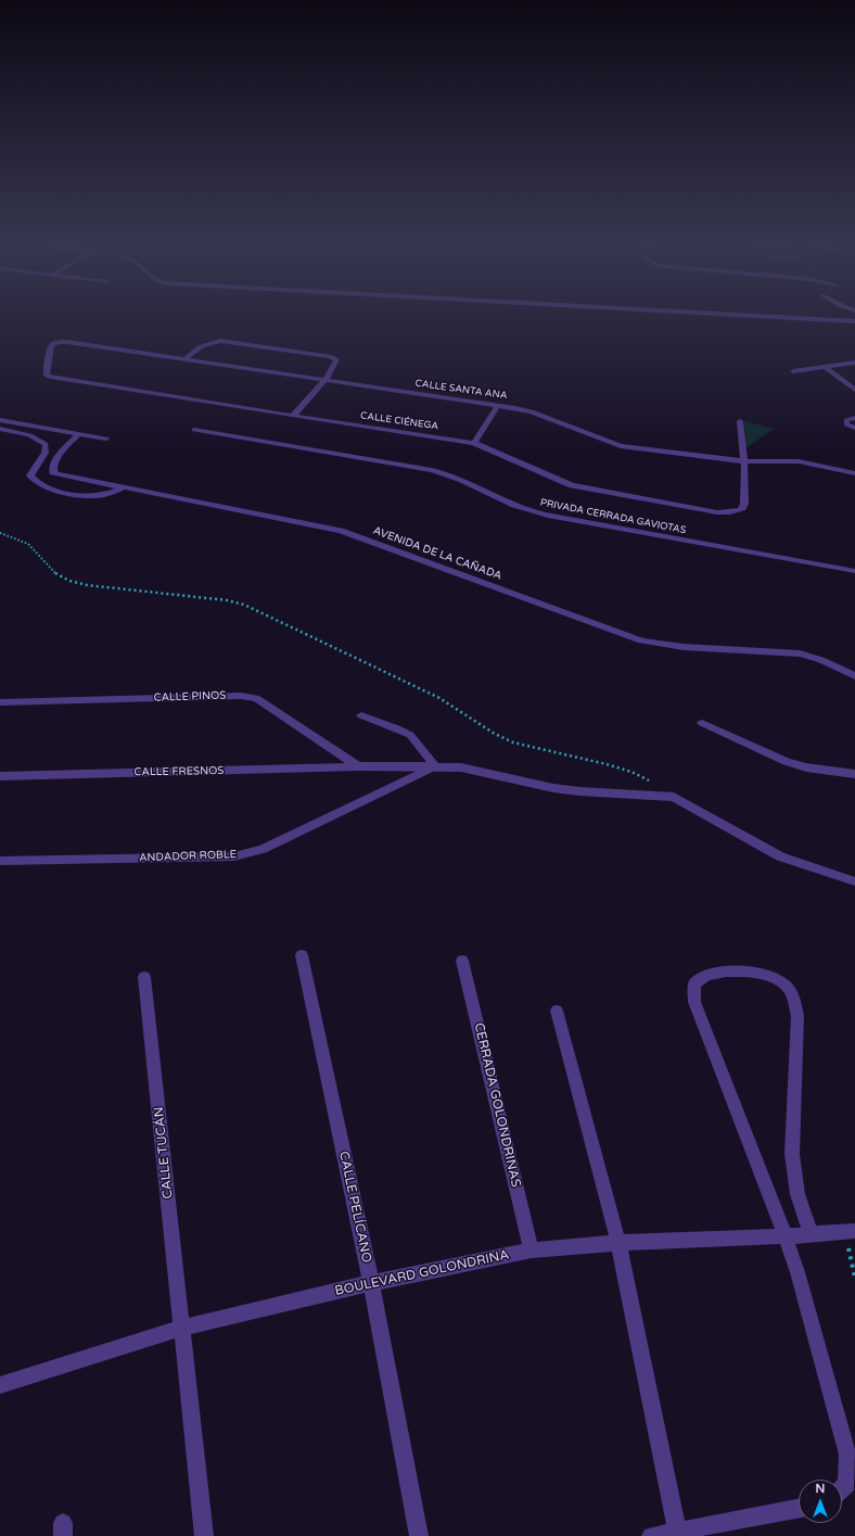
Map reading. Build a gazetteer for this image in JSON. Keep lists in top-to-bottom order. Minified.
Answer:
{"streets":{"street":["CALLE SANTA ANA","CALLE CIÉNEGA","PRIVADA CERRADA GAVIOTAS","AVENIDA DE LA CAÑADA","CALLE PINOS","CALLE FRESNOS","ANDADOR ROBLE","CERRADA GOLONDRINAS","CALLE TUCÁN","CALLE PELÍCANO","BOULEVARD GOLONDRINA"]},"crossings":[["CALLE SANTA ANA","CALLE CIÉNEGA"],["CALLE PINOS","CALLE FRESNOS"],["CALLE FRESNOS","ANDADOR ROBLE"],["CERRADA GOLONDRINAS","BOULEVARD GOLONDRINA"],["CALLE TUCÁN","BOULEVARD GOLONDRINA"],["CALLE PELÍCANO","BOULEVARD GOLONDRINA"]],"north":"top"}
